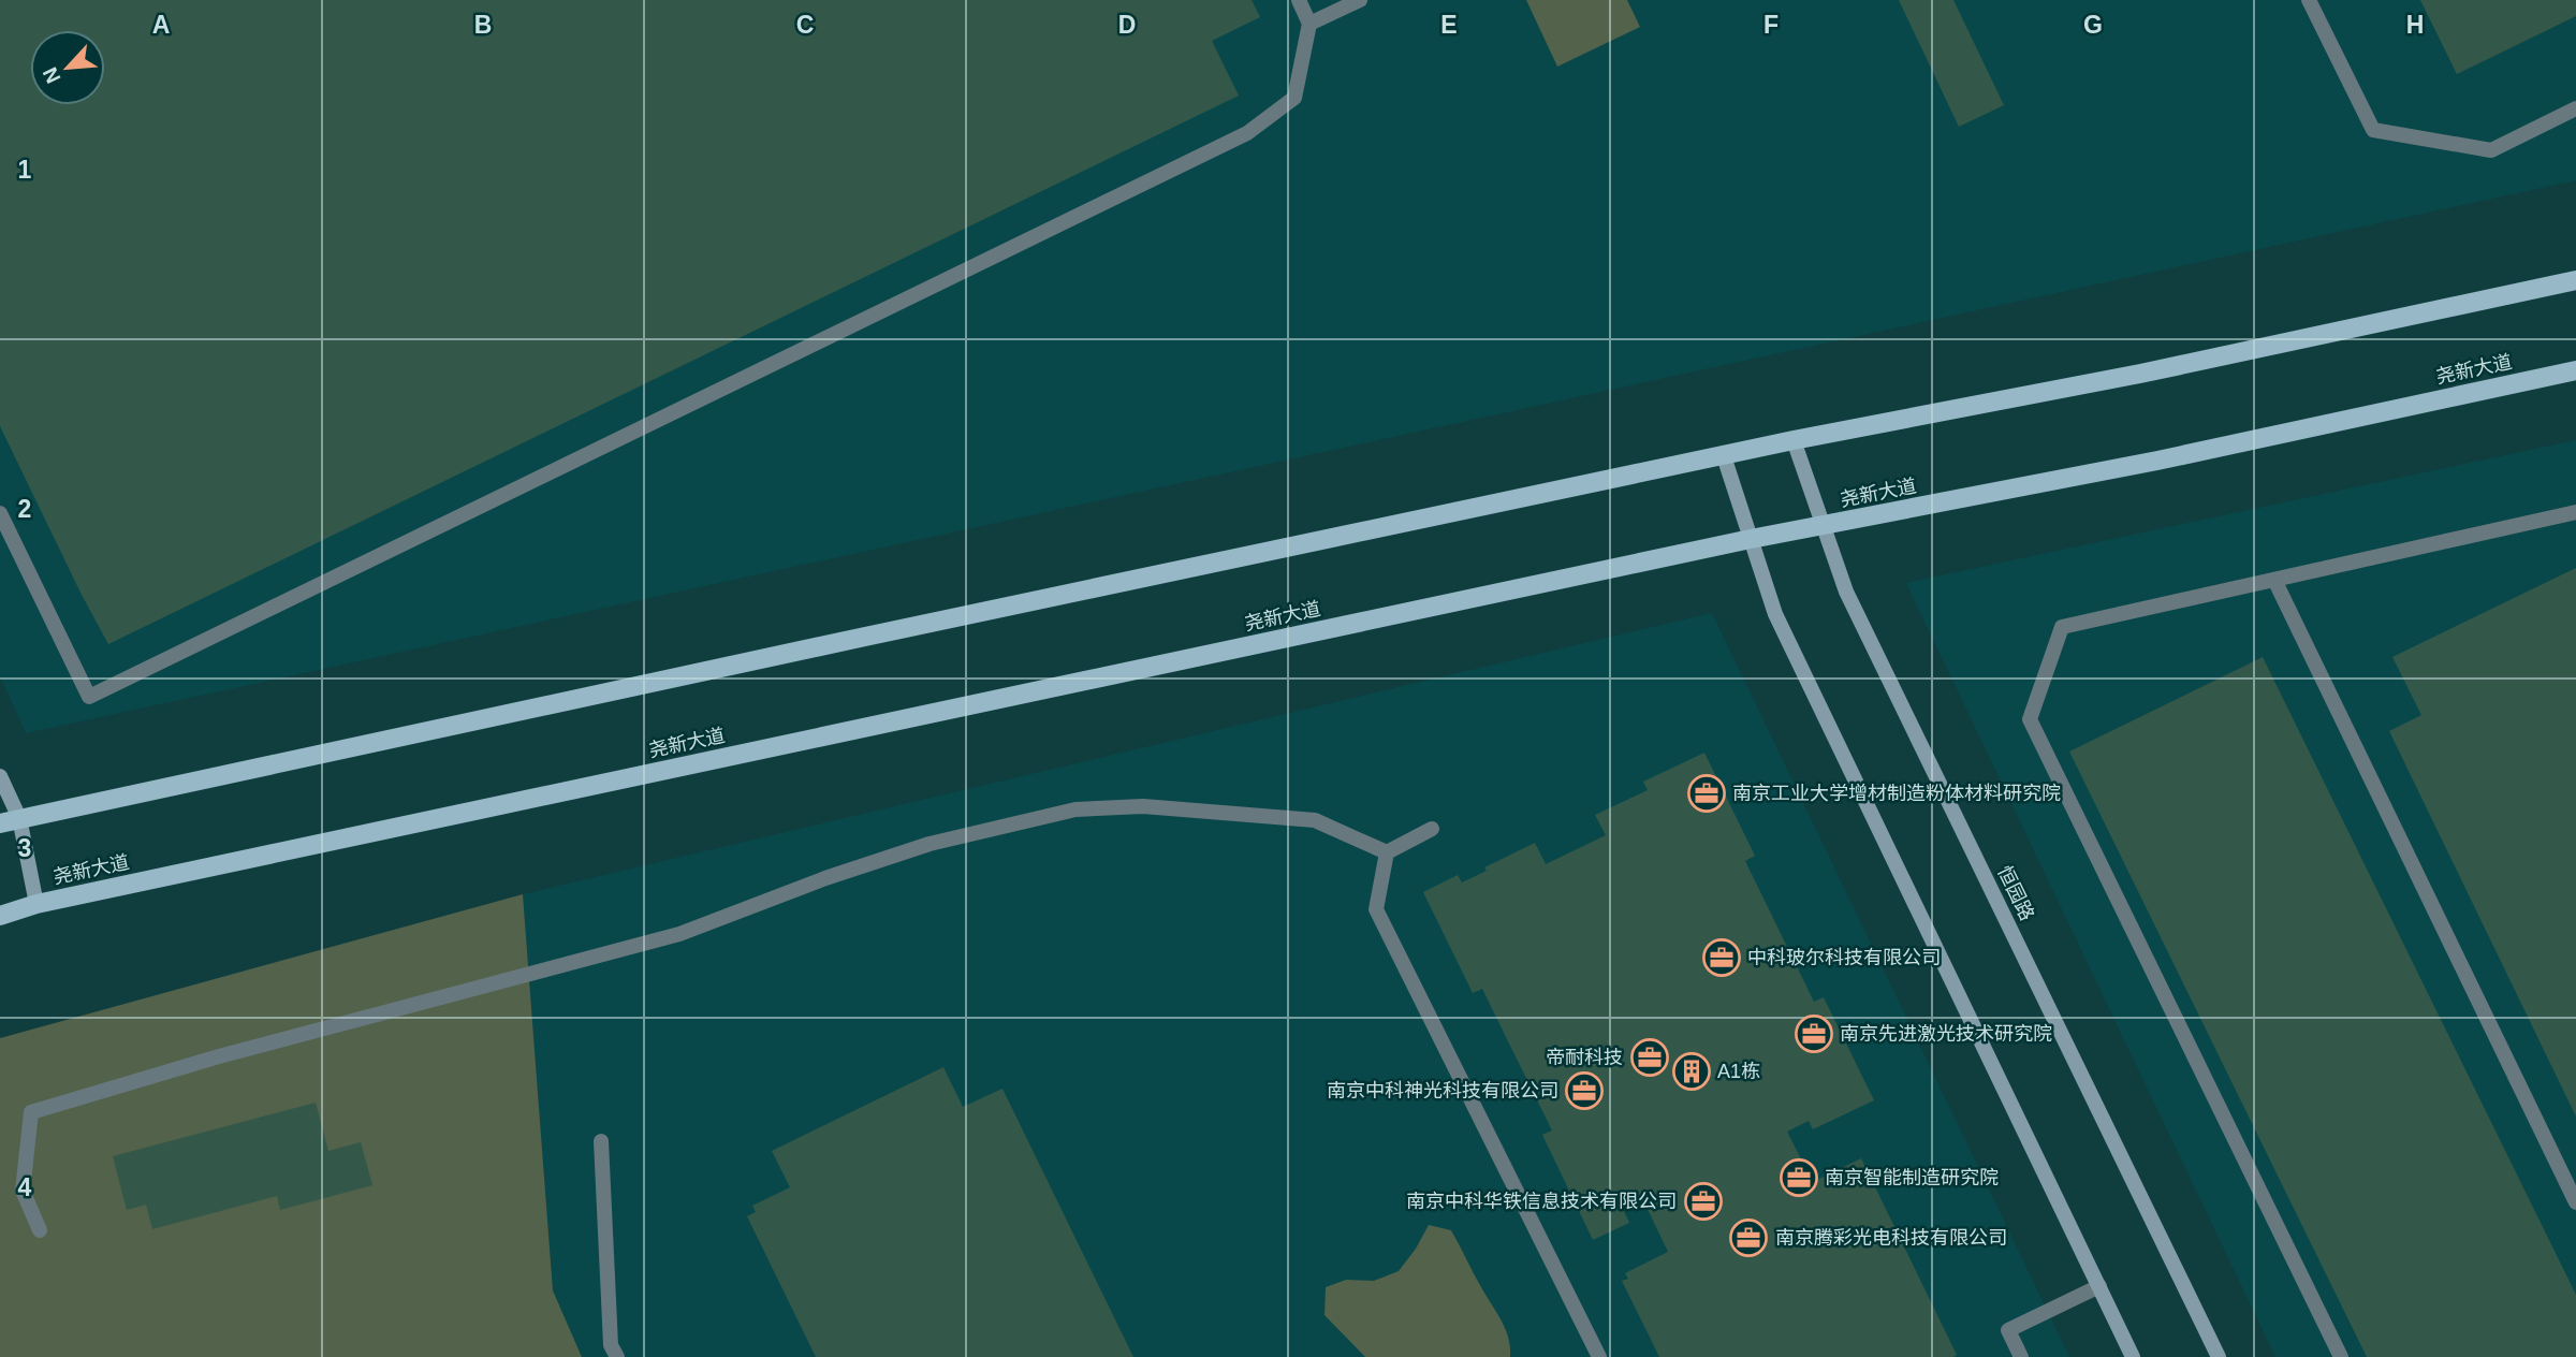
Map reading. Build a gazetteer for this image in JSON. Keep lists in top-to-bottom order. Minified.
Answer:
{"streets":{"main road":["尧新大道"],"street":["恒园路"]},"crossings":[["尧新大道","恒园路"]],"places":{"office":["南京工业大学增材制造粉体材料研究院","中科玻尔科技有限公司","南京先进激光技术研究院","帝耐科技","南京中科神光科技有限公司","南京智能制造研究院","南京中科华铁信息技术有限公司","南京腾彩光电科技有限公司"],"building":["A1栋"]},"north":"bottom left","grid":{"columns":["A","B","C","D","E","F","G","H"],"rows":["1","2","3","4"]}}
